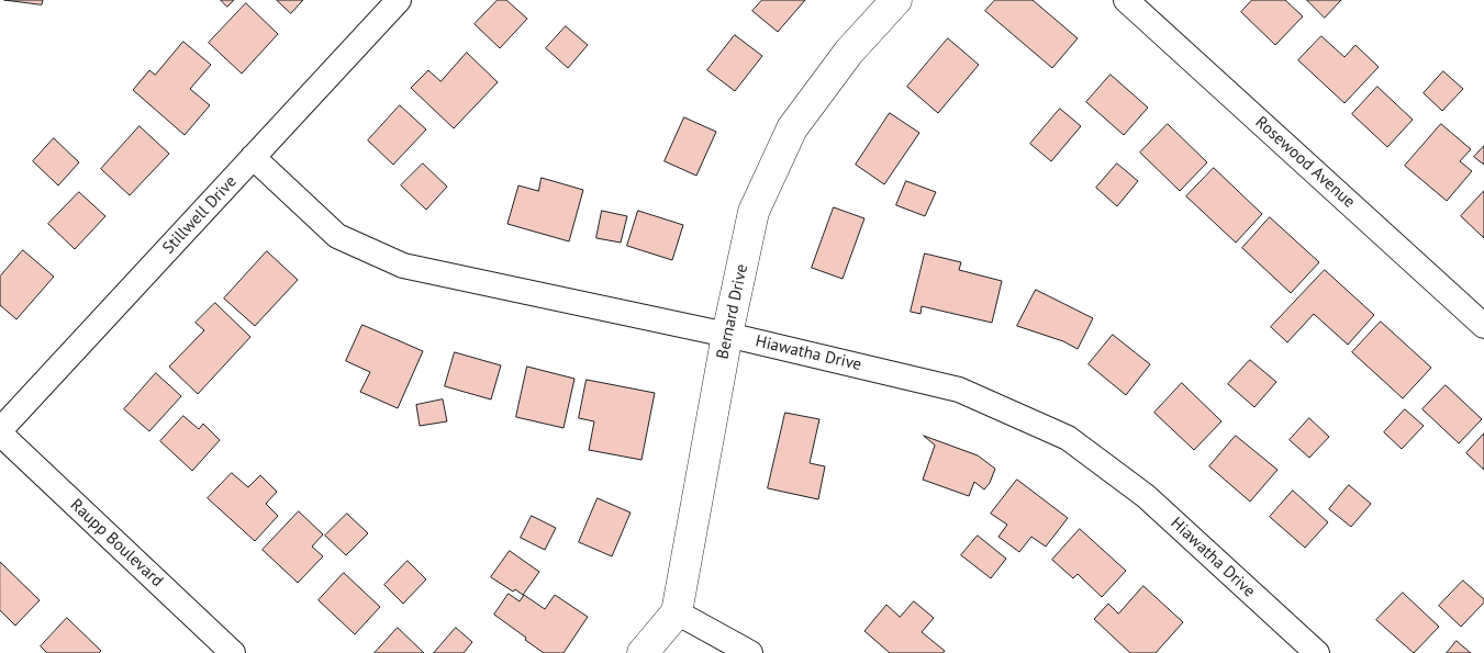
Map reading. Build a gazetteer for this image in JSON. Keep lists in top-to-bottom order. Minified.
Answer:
{"streets":{"street":["Rosewood Avenue","Stillwell Drive","Bernard Drive","Hiawatha Drive","Raupp Boulevard"]},"crossings":[["Stillwell Drive","Hiawatha Drive"],["Stillwell Drive","Raupp Boulevard"],["Bernard Drive","Hiawatha Drive"]]}
